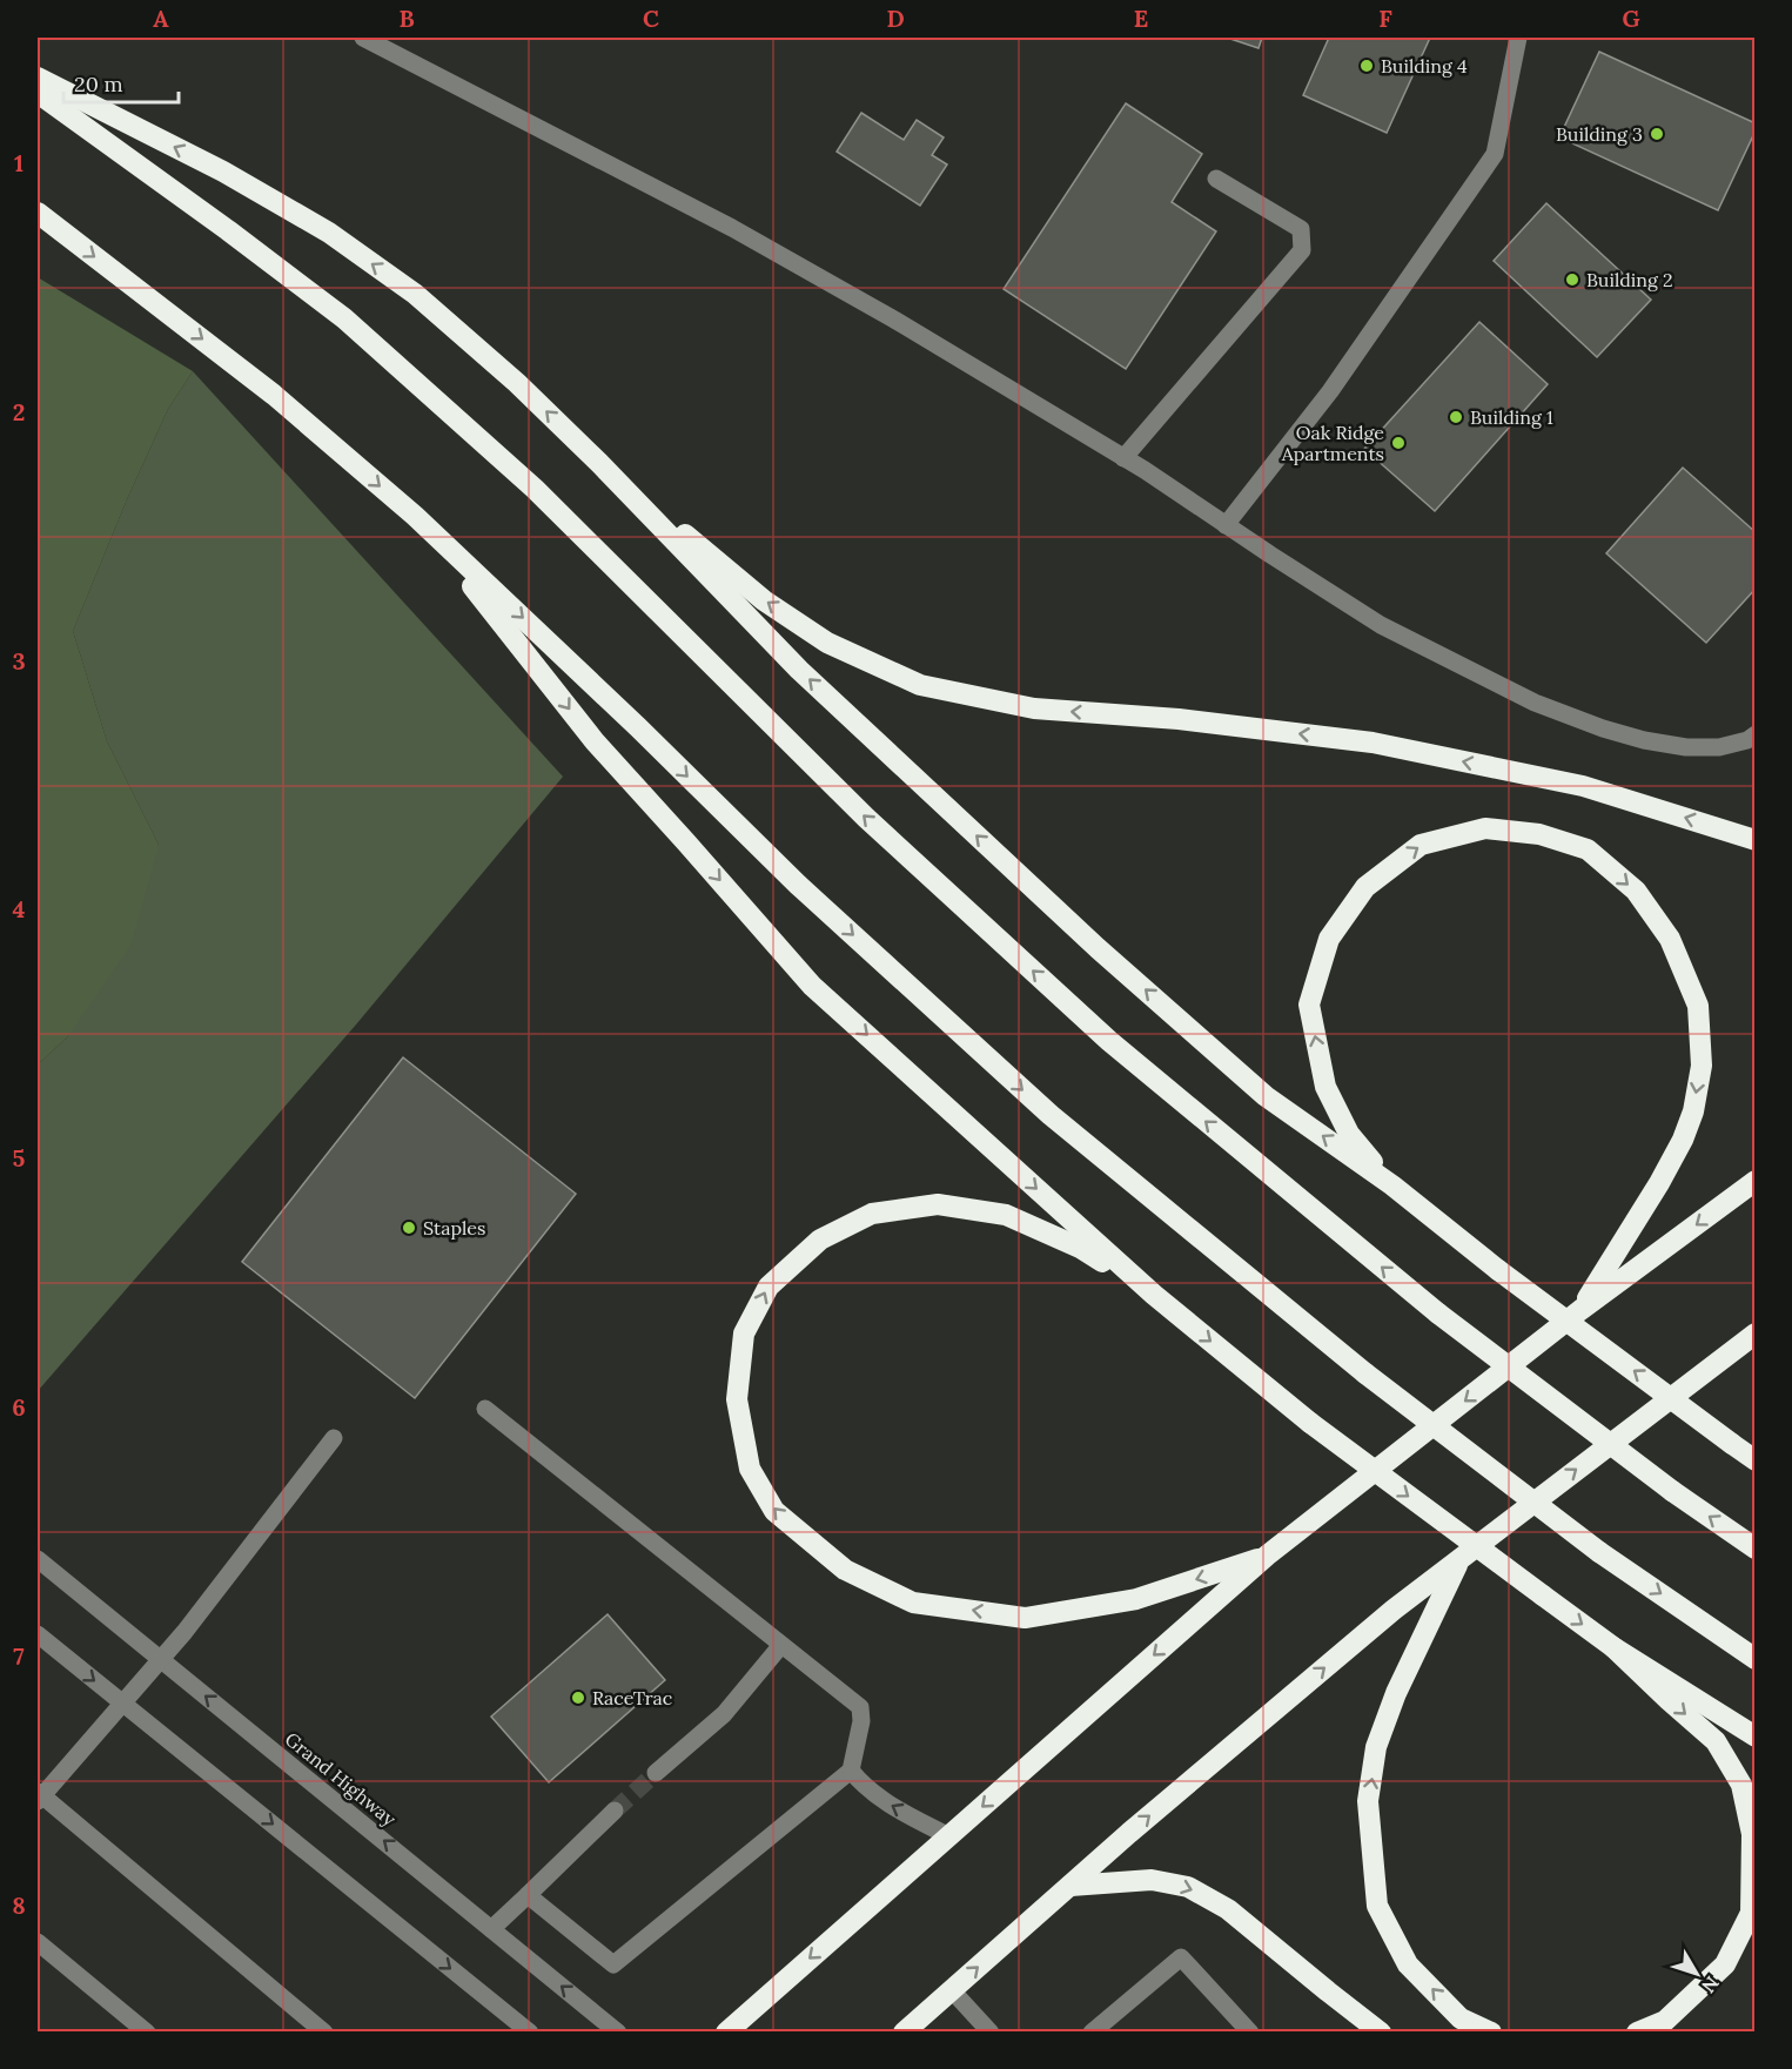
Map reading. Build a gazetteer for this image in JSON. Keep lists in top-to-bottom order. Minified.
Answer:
{"streets":{"street":["Grand Highway"]},"places":["Building 4","Building 3","Building 2","Building 1","Oak Ridge Apartments","Staples","RaceTrac"],"scale_bar":"20 m","north":"bottom right","grid":{"columns":["A","B","C","D","E","F","G"],"rows":["1","2","3","4","5","6","7","8"]}}
